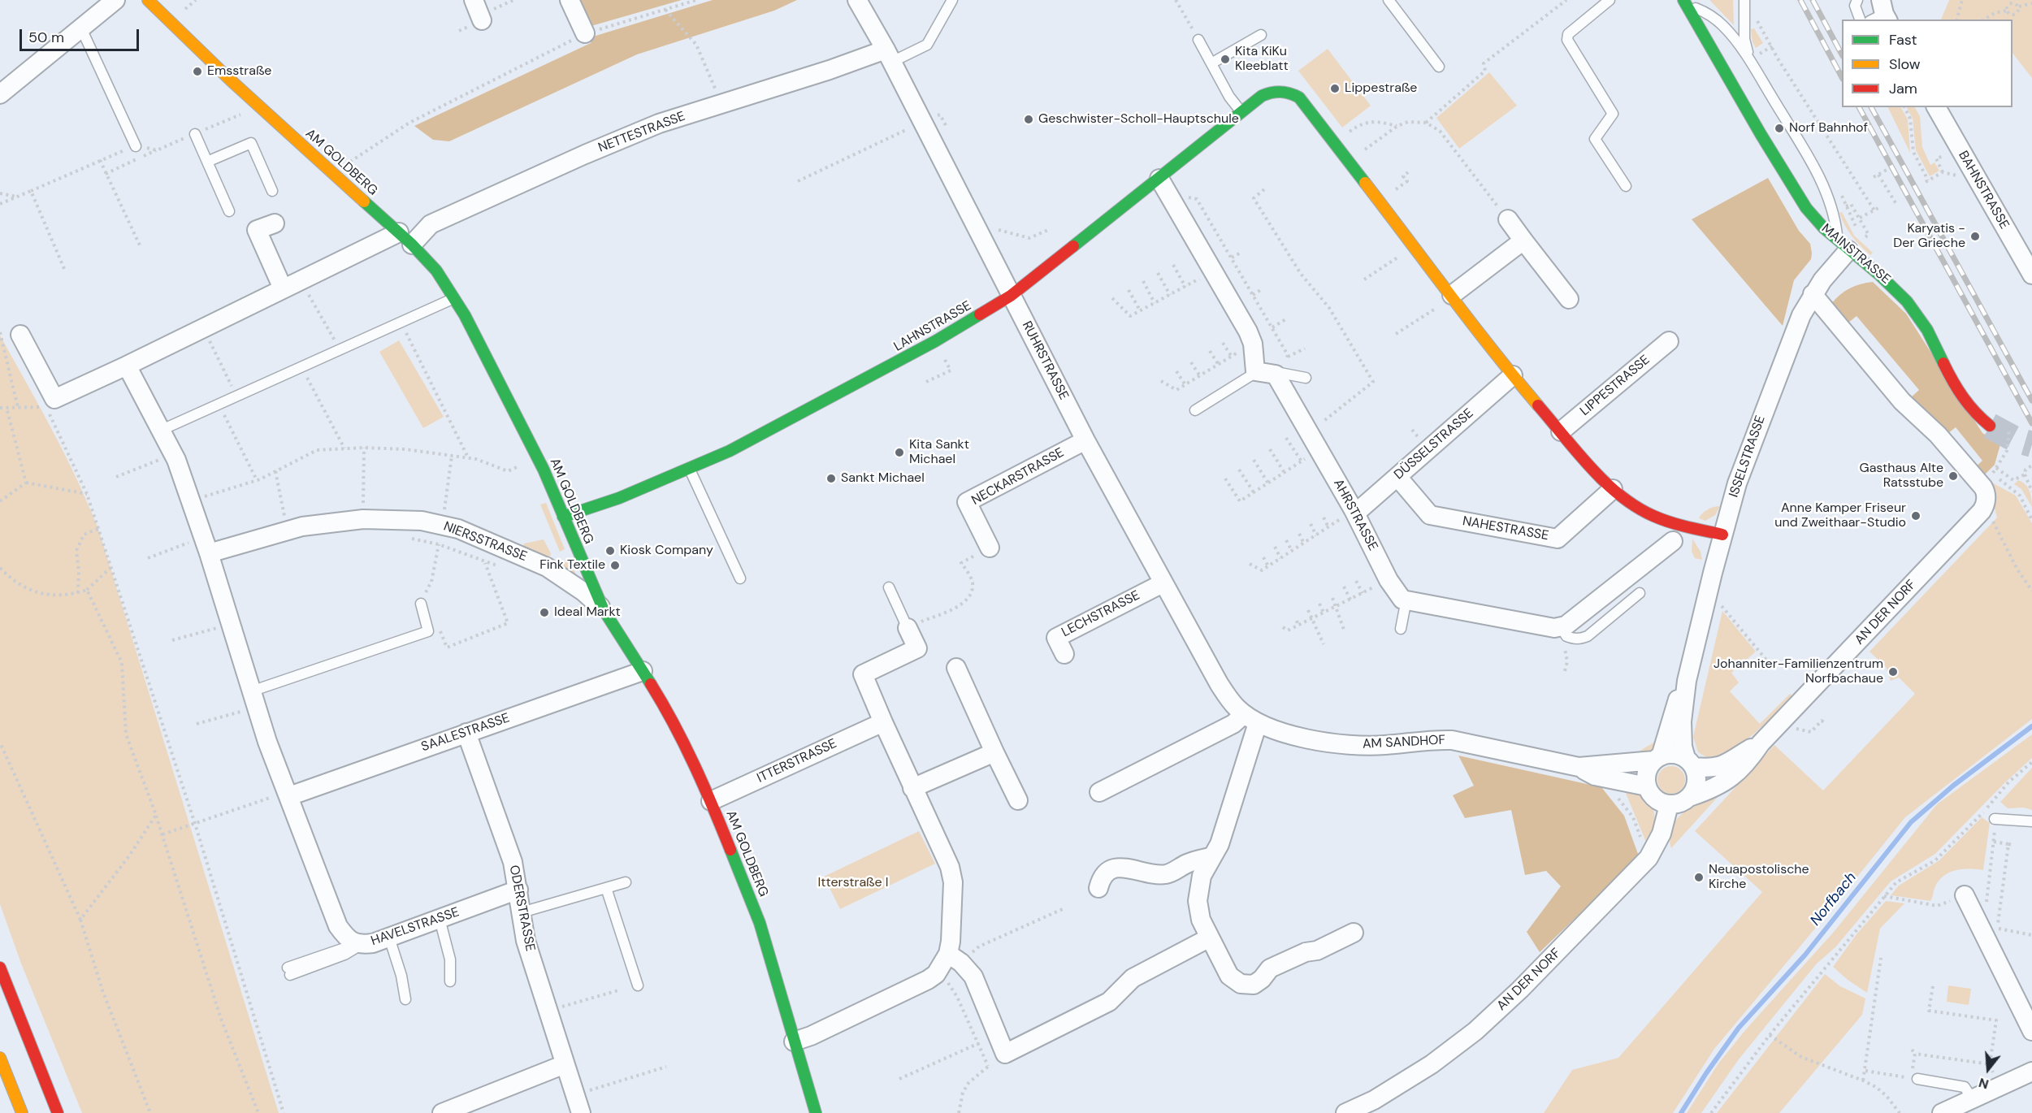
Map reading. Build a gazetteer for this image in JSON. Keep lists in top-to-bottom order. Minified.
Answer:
{"streets":{"main road":["AM GOLDBERG","MAINSTRASSE","LAHNSTRASSE"],"street":["NETTESTRASSE","BAHNSTRASSE","RUHRSTRASSE","LIPPESTRASSE","DÜSSELSTRASSE","ISSELSTRASSE","NECKARSTRASSE","AHRSTRASSE","NAHESTRASSE","NIERSSTRASSE","AN DER NORF","LECHSTRASSE","SAALESTRASSE","AM SANDHOF","ITTERSTRASSE","ODERSTRASSE","HAVELSTRASSE"]},"crossings":[["NETTESTRASSE","AM GOLDBERG"],["NETTESTRASSE","RUHRSTRASSE"],["AM GOLDBERG","LAHNSTRASSE"],["AM GOLDBERG","NIERSSTRASSE"],["AM GOLDBERG","SAALESTRASSE"],["AM GOLDBERG","ITTERSTRASSE"],["MAINSTRASSE","ISSELSTRASSE"],["LAHNSTRASSE","RUHRSTRASSE"],["RUHRSTRASSE","NECKARSTRASSE"],["RUHRSTRASSE","LECHSTRASSE"],["RUHRSTRASSE","AM SANDHOF"],["DÜSSELSTRASSE","AHRSTRASSE"],["DÜSSELSTRASSE","NAHESTRASSE"],["ISSELSTRASSE","AN DER NORF"],["ISSELSTRASSE","AM SANDHOF"],["AN DER NORF","AM SANDHOF"],["SAALESTRASSE","ODERSTRASSE"],["SAALESTRASSE","HAVELSTRASSE"],["ODERSTRASSE","HAVELSTRASSE"]],"water":["Norfbach"],"parks":["Itterstraße I"],"places":["Kita KiKu Kleeblatt","Emsstraße","Lippestraße","Geschwister-Scholl-Hauptschule","Norf Bahnhof","Karyatis - Der Grieche","Kita Sankt Michael","Gasthaus Alte Ratsstube","Sankt Michael","Anne Kamper Friseur und Zweithaar-Studio","Kiosk Company","Fink Textile","Ideal Markt","Johanniter-Familienzentrum Norfbachaue","Neuapostolische Kirche"],"legend":["Fast","Slow","Jam"],"scale_bar":"50 m","north":"bottom"}
